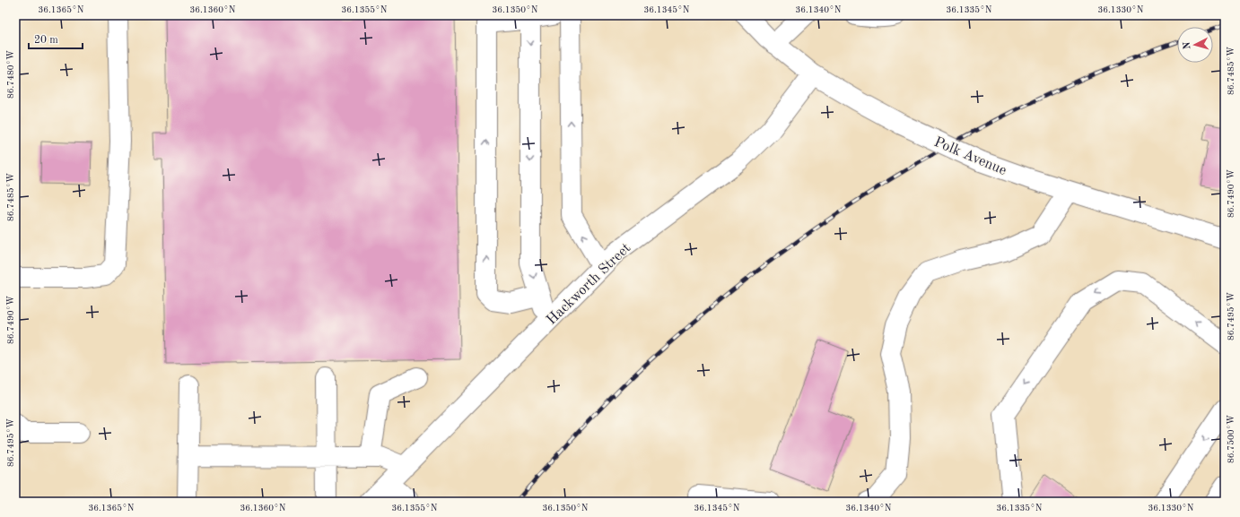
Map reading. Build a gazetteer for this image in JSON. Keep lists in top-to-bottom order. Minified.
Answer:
{"streets":{"street":["Polk Avenue","Hackworth Street"]},"crossings":[["Polk Avenue","Hackworth Street"]],"scale_bar":"20 m","north":"left","coordinates":["36.1365°N","36.1360°N","36.1355°N","36.1350°N","36.1345°N","36.1340°N","36.1335°N","36.1330°N","86.7485°W","86.7480°W","86.7490°W","86.7495°W","86.7500°W"]}
